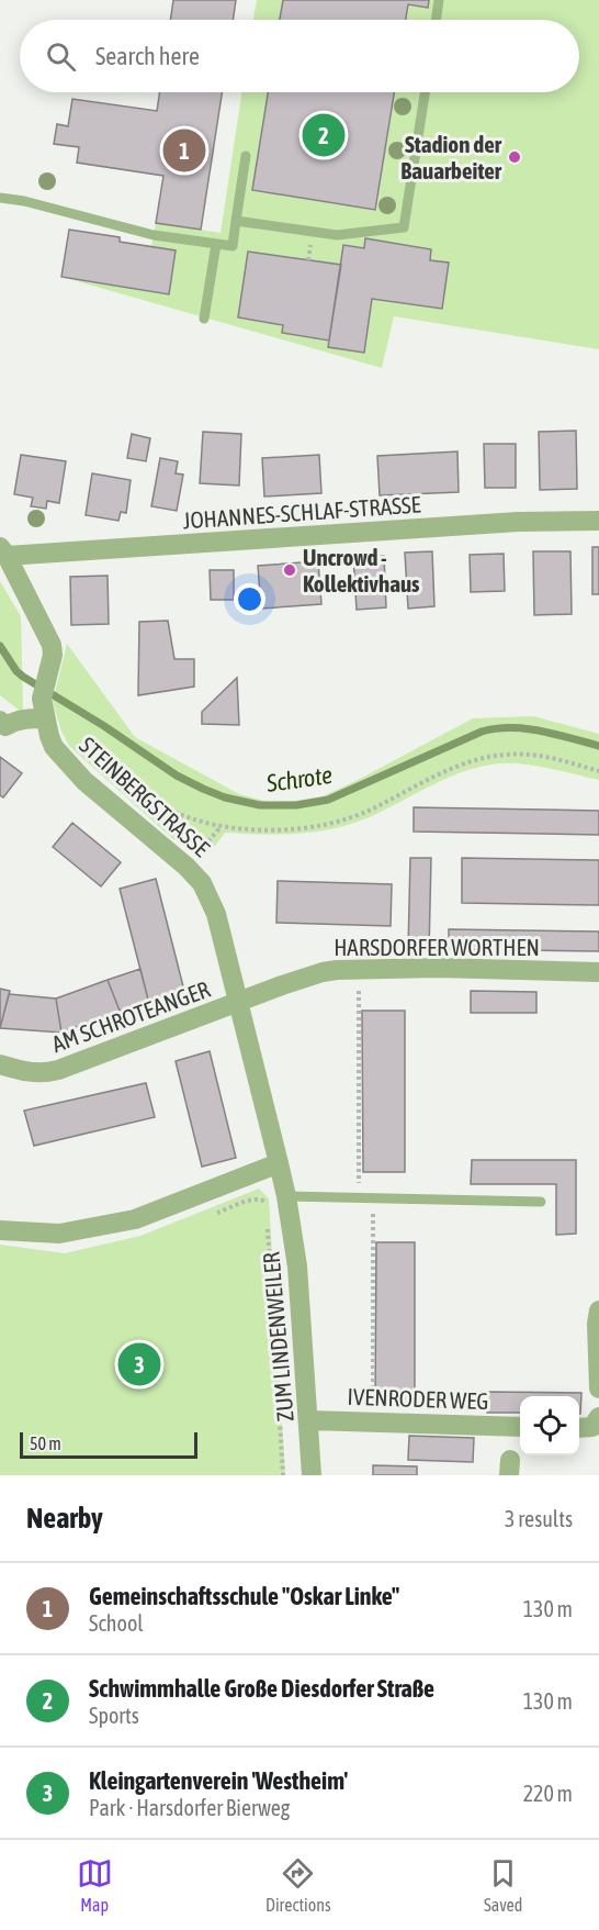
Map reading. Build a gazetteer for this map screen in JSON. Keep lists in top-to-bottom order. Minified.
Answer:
{"streets":{"street":["JOHANNES-SCHLAF-STRASSE","STEINBERGSTRASSE","HARSDORFER WORTHEN","AM SCHROTEANGER","ZUM LINDENWEILER","IVENRODER WEG"]},"crossings":[["JOHANNES-SCHLAF-STRASSE","STEINBERGSTRASSE"],["STEINBERGSTRASSE","HARSDORFER WORTHEN"],["STEINBERGSTRASSE","AM SCHROTEANGER"],["STEINBERGSTRASSE","ZUM LINDENWEILER"],["HARSDORFER WORTHEN","AM SCHROTEANGER"],["HARSDORFER WORTHEN","ZUM LINDENWEILER"],["AM SCHROTEANGER","ZUM LINDENWEILER"],["ZUM LINDENWEILER","IVENRODER WEG"]],"water":["Schrote"],"places":["Stadion der Bauarbeiter","Uncrowd - Kollektivhaus"],"scale_bar":"50 m","page":{"search":"Search here","pins":["2","1","3"],"scale":"50 m","heading":["Nearby","3 results"],"list":[{"mark":"1","name":"Gemeinschaftsschule \"Oskar Linke\"","note":"School","value":"130 m"},{"mark":"2","name":"Schwimmhalle Große Diesdorfer Straße","note":"Sports","value":"130 m"},{"mark":"3","name":"Kleingartenverein 'Westheim'","note":"Park · Harsdorfer Bierweg","value":"220 m"}],"nav":["Map","Directions","Saved"]}}
